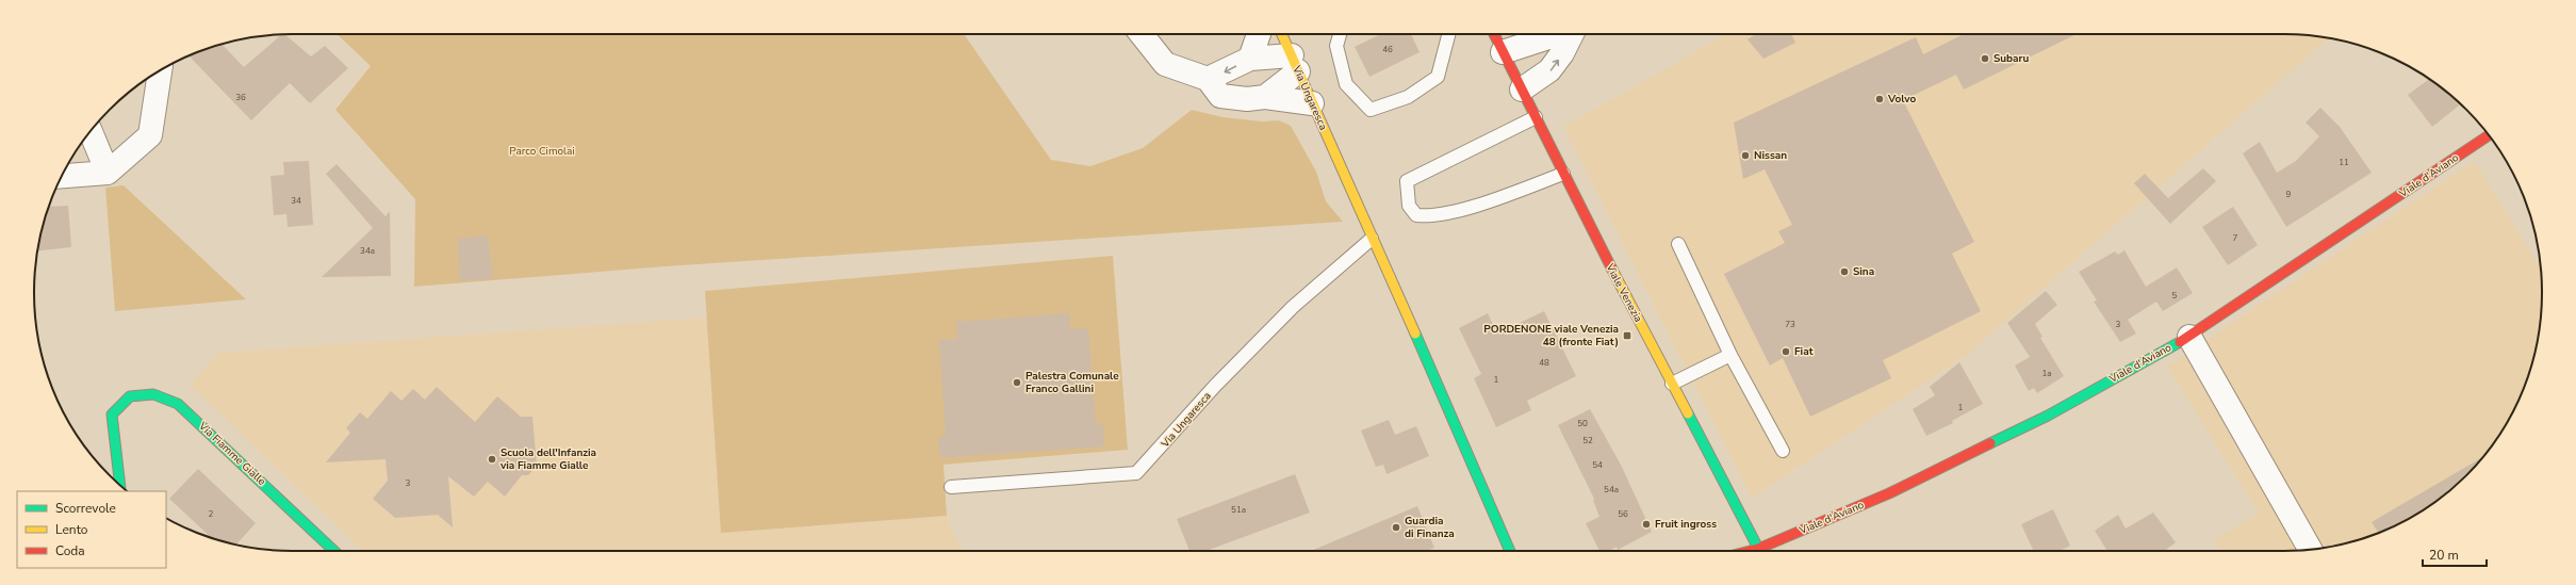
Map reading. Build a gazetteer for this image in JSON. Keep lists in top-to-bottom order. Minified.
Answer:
{"streets":{"street":["Via Ungaresca","Viale d'Aviano","Viale Venezia","Via Fiamme Gialle"]},"parks":["Parco Cimolai"],"places":{"other":["Subaru","Volvo","Nissan","Sina","Fiat","Palestra Comunale Franco Gallini","Scuola dell'Infanzia via Fiamme Gialle","Fruit ingross","Guardia di Finanza"],"transit":["PORDENONE viale Venezia 48 (fronte Fiat)"]},"house_numbers":["46","36","11","9","34","7","34a","5","73","3","48","1a","1","1","50","52","54","3","54a","51a","2","56"],"legend":["Scorrevole","Lento","Coda"],"scale_bar":"20 m"}
